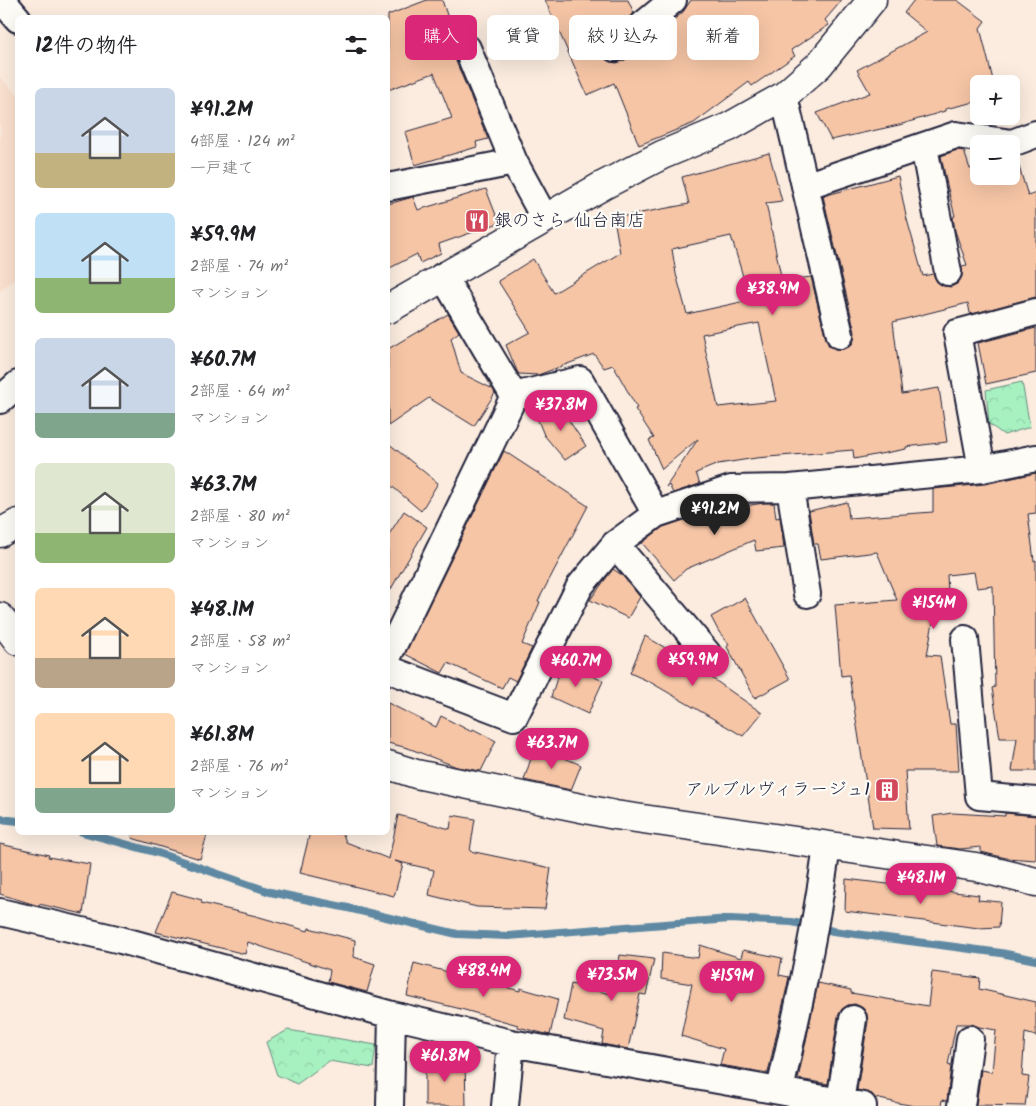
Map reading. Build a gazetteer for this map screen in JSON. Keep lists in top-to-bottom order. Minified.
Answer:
{"places":{"restaurant":["銀のさら 仙台南店"],"building":["アルブルヴィラージュ1"]},"page":{"chip":["購入","賃貸","絞り込み","新着"],"heading":"12件の物件","map_buttons":["+","−"],"list":[{"name":"¥91.2M","note":"4部屋 · 124 m² · 一戸建て"},{"name":"¥59.9M","note":"2部屋 · 74 m² · マンション"},{"name":"¥60.7M","note":"2部屋 · 64 m² · マンション"},{"name":"¥63.7M","note":"2部屋 · 80 m² · マンション"},{"name":"¥48.1M","note":"2部屋 · 58 m² · マンション"},{"name":"¥61.8M","note":"2部屋 · 76 m² · マンション"}],"price":["¥38.9M","¥37.8M","¥91.2M","¥154M","¥59.9M","¥60.7M","¥63.7M","¥48.1M","¥88.4M","¥73.5M","¥159M","¥61.8M"]}}
